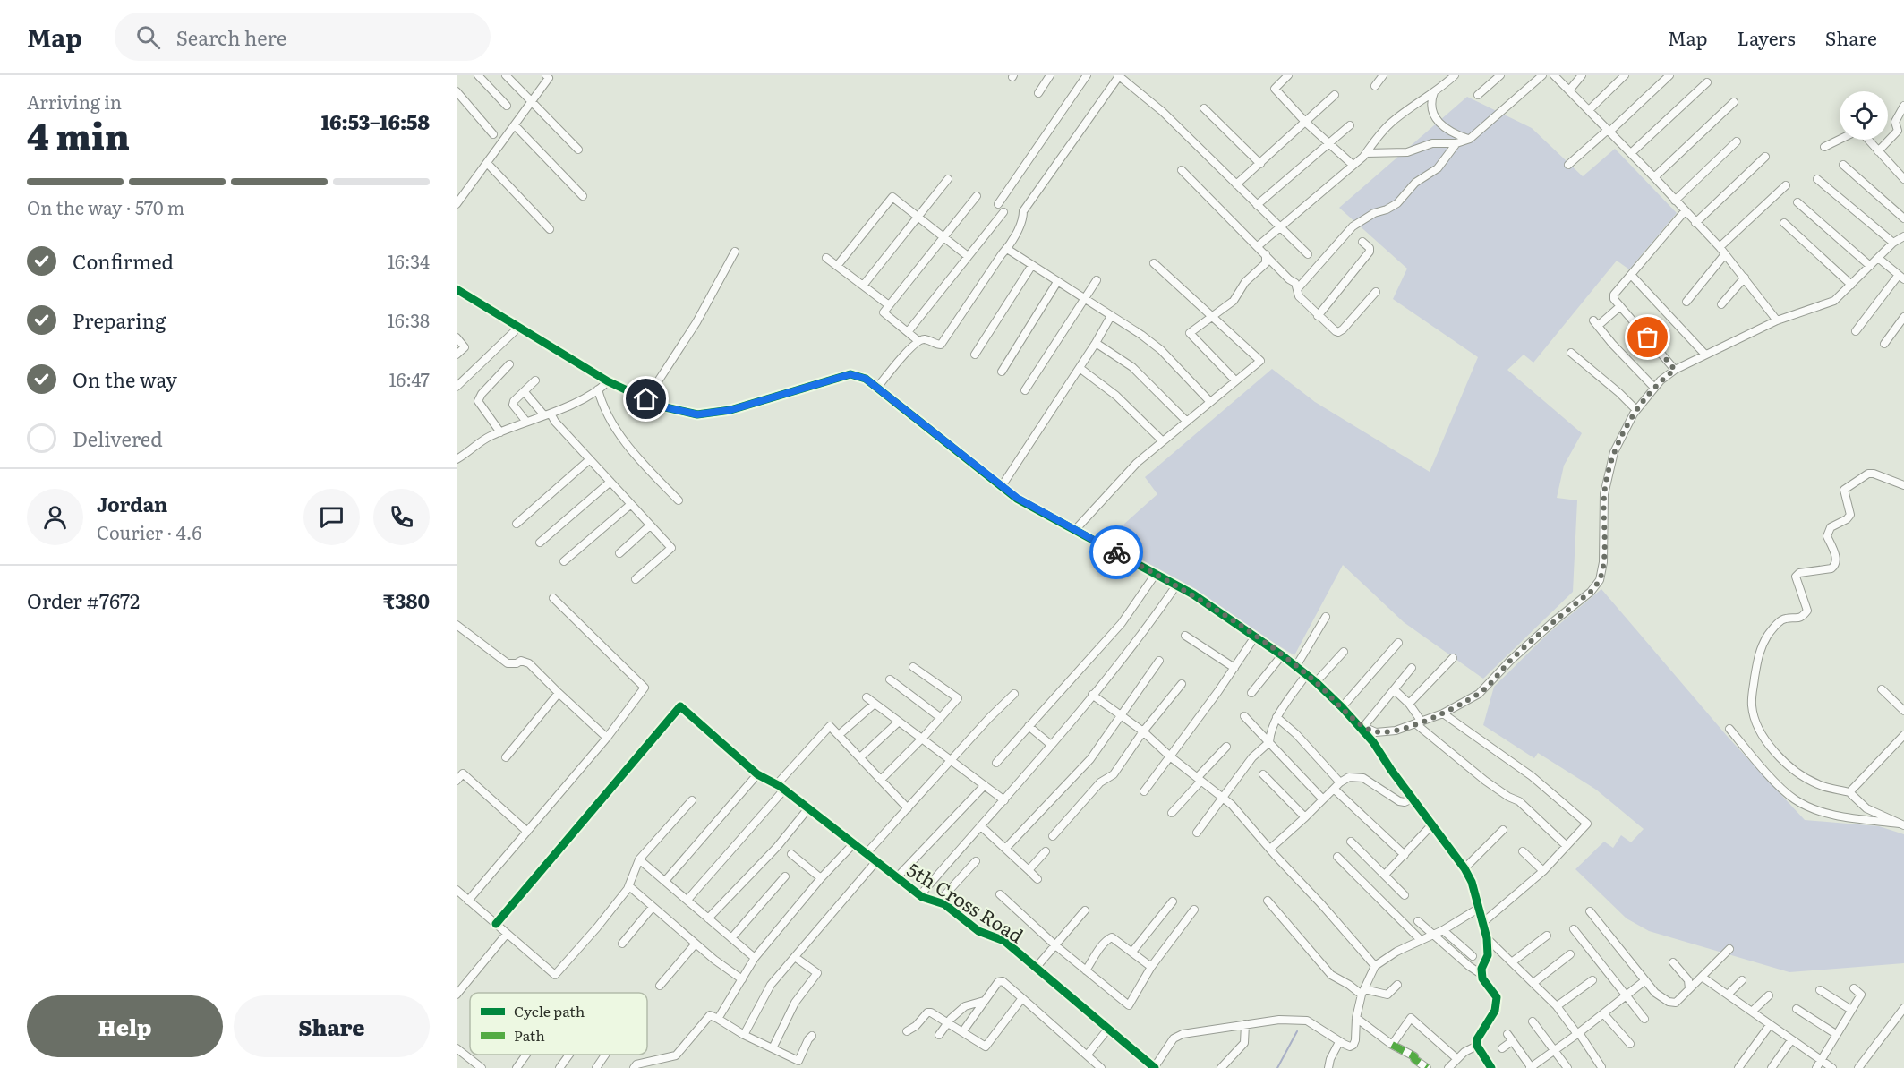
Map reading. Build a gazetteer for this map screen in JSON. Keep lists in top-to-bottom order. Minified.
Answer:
{"streets":{"street":["5th Cross Road"]},"legend":["Cycle path","Path"],"page":{"header":"Map","search":"Search here","nav":["Map","Layers","Share"],"heading":["4 min","Arriving in","16:53–16:58"],"panel":["Jordan","Courier · 4.6","Order #7672","₹380"],"bar":"On the way · 570 m","list":[["Confirmed","16:34"],["Preparing","16:38"],["On the way","16:47"],"Delivered"],"buttons":["Help","Share"]}}
